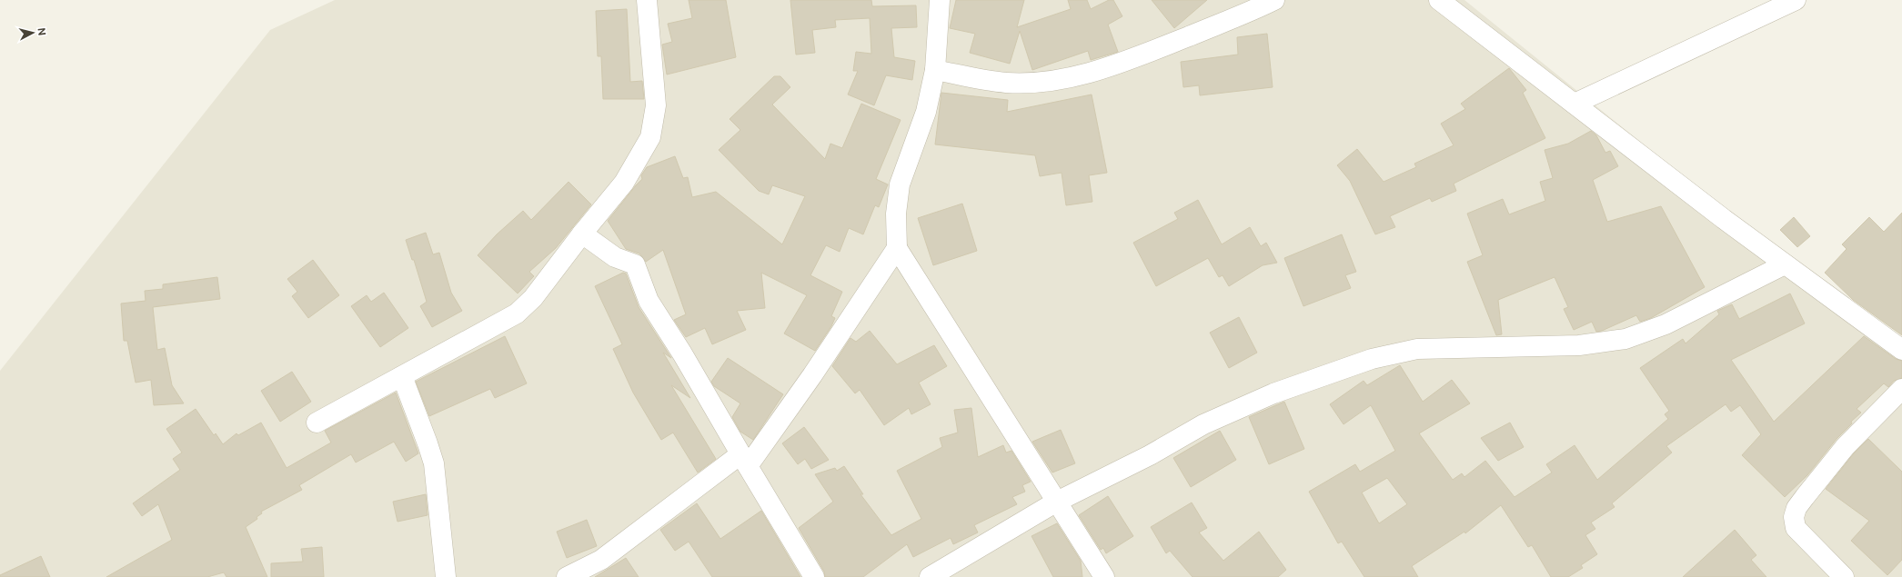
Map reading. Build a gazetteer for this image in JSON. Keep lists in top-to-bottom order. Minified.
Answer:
{"north":"right"}
